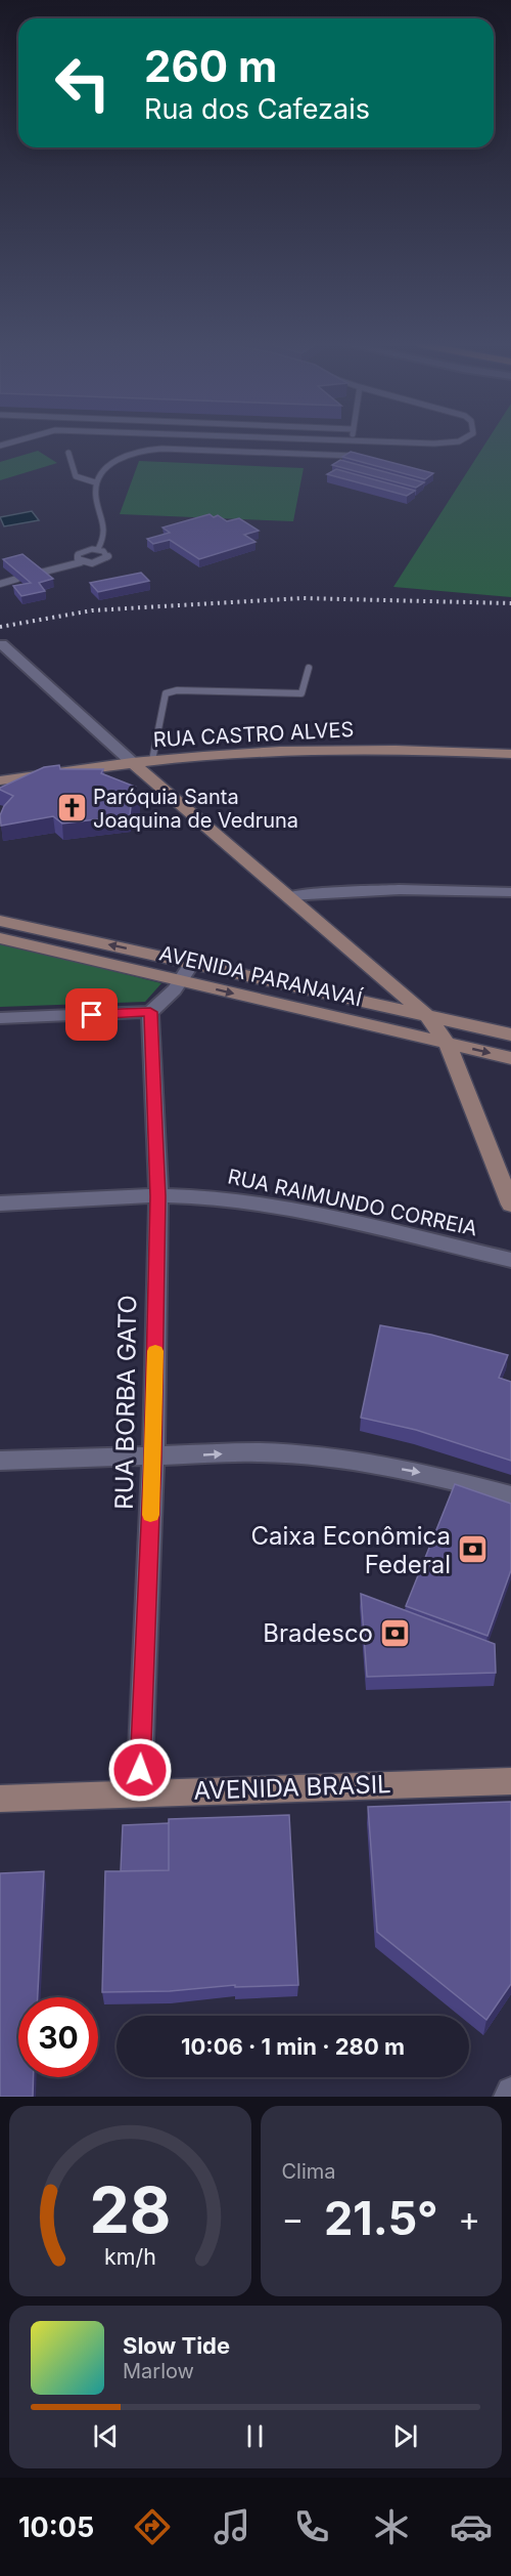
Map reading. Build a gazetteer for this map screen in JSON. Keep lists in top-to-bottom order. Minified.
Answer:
{"streets":{"main road":["RUA CASTRO ALVES","AVENIDA PARANAVAÍ","AVENIDA BRASIL"],"street":["RUA RAIMUNDO CORREIA","RUA BORBA GATO"]},"crossings":[["RUA RAIMUNDO CORREIA","RUA BORBA GATO"],["RUA BORBA GATO","AVENIDA BRASIL"]],"places":{"church":["Paróquia Santa Joaquina de Vedruna"],"bank":["Caixa Econômica Federal","Bradesco"]},"page":{"turn":["260 m","Rua dos Cafezais"],"limit":"30","trip":"10:06 · 1 min · 280 m","tile":"Clima","heat":["−","21.5°","+"],"song":["Slow Tide","Marlow"],"tabs":"10:05","gauge":["28","km/h"]}}
